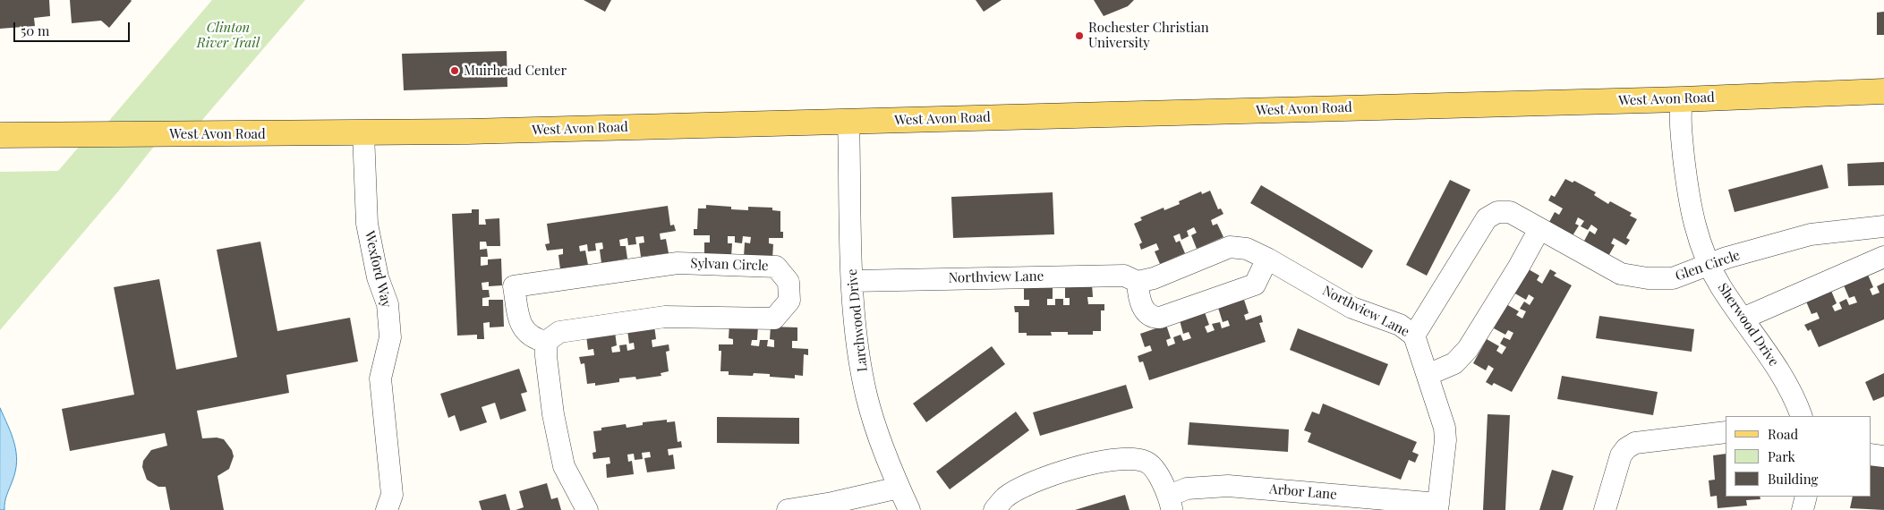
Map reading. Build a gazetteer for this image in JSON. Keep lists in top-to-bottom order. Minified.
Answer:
{"streets":{"main road":["West Avon Road"],"street":["Sylvan Circle","Glen Circle","Wexford Way","Northview Lane","Larchwood Drive","Sherwood Drive","Arbor Lane"]},"crossings":[["West Avon Road","Wexford Way"],["West Avon Road","Larchwood Drive"],["West Avon Road","Sherwood Drive"],["Glen Circle","Northview Lane"],["Glen Circle","Sherwood Drive"],["Northview Lane","Larchwood Drive"]],"parks":["Clinton River Trail"],"places":["Rochester Christian University","Muirhead Center"],"legend":["Road","Park","Building"],"scale_bar":"50 m"}
